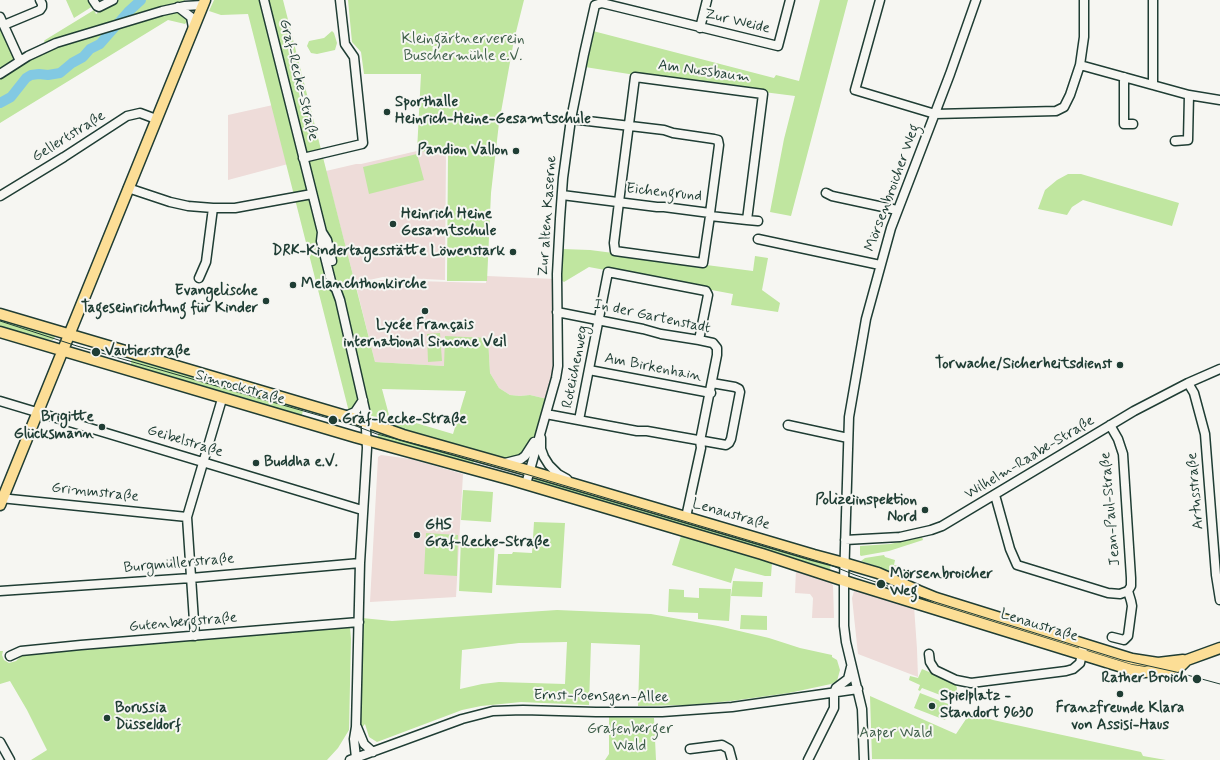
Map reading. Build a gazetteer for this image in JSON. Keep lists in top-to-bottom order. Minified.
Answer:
{"streets":{"main road":["Simrockstraße","Lenaustraße"],"street":["Zur Weide","Am Nussbaum","Graf-Recke-Straße","Gellertstraße","Mörsenbroicher Weg","Eichengrund","Zur alten Kaserne","In der Gartenstadt","Roteichenweg","Am Birkenhain","Geibelstraße","Wilhelm-Raabe-Straße","Artusstraße","Grimmstraße","Jean-Paul-Straße","Burgmüllerstraße","Gutenbergstraße","Ernst-Poensgen-Allee"]},"crossings":[["Zur Weide","Zur alten Kaserne"],["Am Nussbaum","Eichengrund"],["Graf-Recke-Straße","Simrockstraße"],["Graf-Recke-Straße","Geibelstraße"],["Graf-Recke-Straße","Lenaustraße"],["Graf-Recke-Straße","Burgmüllerstraße"],["Graf-Recke-Straße","Gutenbergstraße"],["Graf-Recke-Straße","Ernst-Poensgen-Allee"],["Mörsenbroicher Weg","Wilhelm-Raabe-Straße"],["Mörsenbroicher Weg","Lenaustraße"],["Mörsenbroicher Weg","Ernst-Poensgen-Allee"],["Eichengrund","Zur alten Kaserne"],["Zur alten Kaserne","In der Gartenstadt"],["Zur alten Kaserne","Lenaustraße"],["In der Gartenstadt","Roteichenweg"],["In der Gartenstadt","Am Birkenhain"],["In der Gartenstadt","Lenaustraße"],["Roteichenweg","Am Birkenhain"],["Simrockstraße","Lenaustraße"],["Wilhelm-Raabe-Straße","Artusstraße"],["Wilhelm-Raabe-Straße","Jean-Paul-Straße"]],"parks":["Kleingärtnerverein Buschermühle e.V.","Grafenberger Wald","Aaper Wald"],"places":["Sporthalle Heinrich-Heine-Gesamtschule","Pandion Vallon","Heinrich Heine Gesamtschule","DRK-Kindertagesstätte Löwenstark","Melanchthonkirche","Evangelische Tageseinrichtung für Kinder","Lycée Français international Simone Veil","Vautierstraße","Torwache/Sicherheitsdienst","Graf-Recke-Straße","Brigitte Glücksmann","Buddha e.V.","Polizeiinspektion Nord","GHS Graf-Recke-Straße","Mörsenbroicher Weg","Rather Broich","Franzfreunde Klara von Assisi-Haus","Spielplatz - Standort 9630","Borussia Düsseldorf"]}
